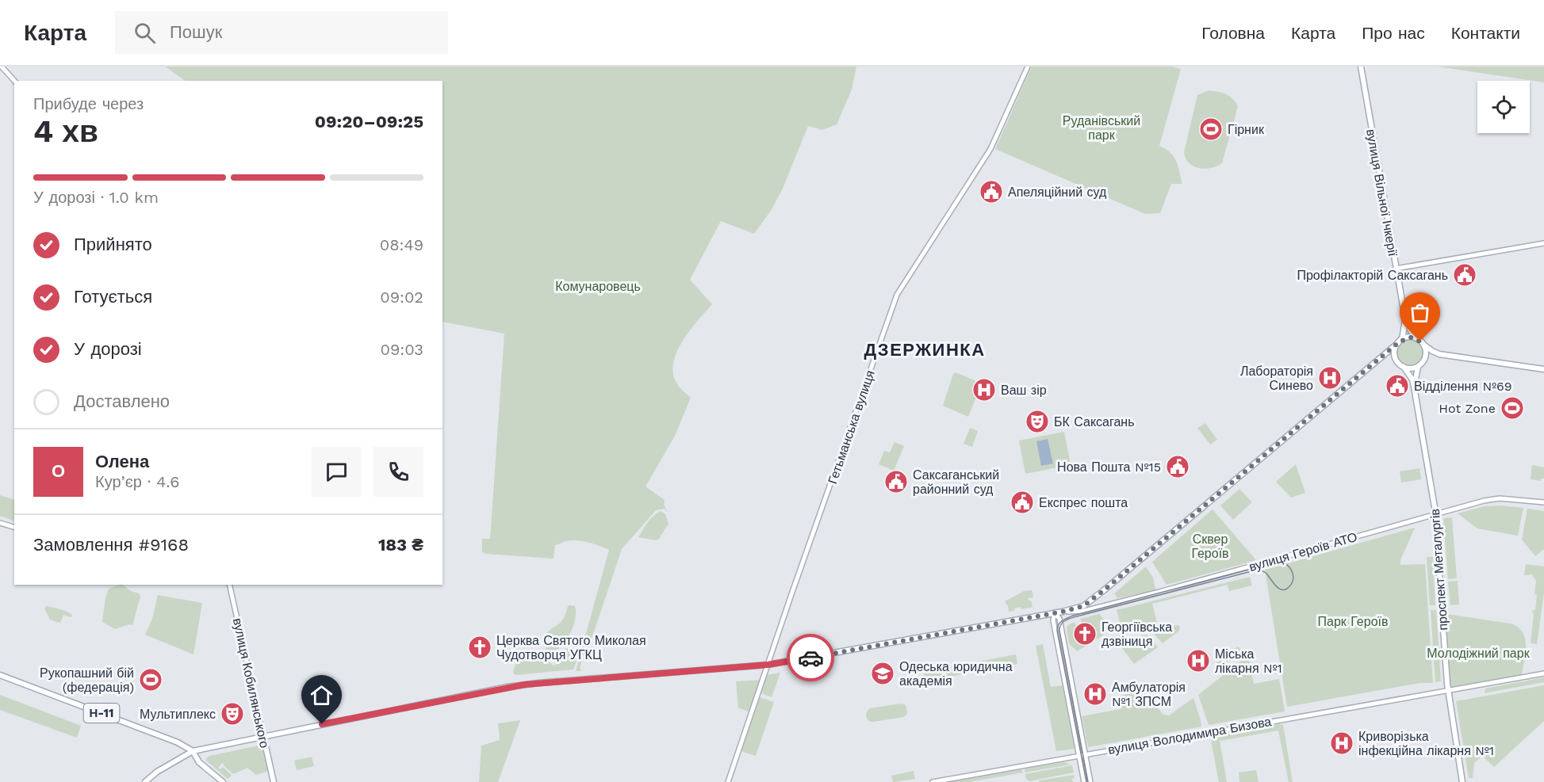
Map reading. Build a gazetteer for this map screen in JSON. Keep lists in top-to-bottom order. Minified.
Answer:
{"streets":{"main road":["вулиця Вільної Ічкерії","проспект Металургів","вулиця Кобилянського","Н-11"],"street":["Гетьманська вулиця","вулиця Героїв АТО","вулиця Володимира Бизова"]},"crossings":[["вулиця Героїв АТО","проспект Металургів"],["проспект Металургів","вулиця Володимира Бизова"]],"districts":["ДЗЕРЖИНКА"],"parks":["Руданівський парк","Комунаровець","Сквер Героїв","Парк Героїв","Молодіжний парк"],"places":{"sports":["Гірник","Hot Zone","Рукопашний бій (федерація)"],"public building":["Апеляційний суд","Профілакторій Саксагань","Відділення №69","Нова Пошта №15","Саксаганський районний суд","Експрес пошта"],"hospital":["Лабораторія Синево","Ваш зір","Міська лікарня №1","Амбулаторія №1 ЗПСМ","Криворізька інфекційна лікарня №1"],"theatre":["БК Саксагань","Мультиплекс"],"church":["Георгіївська дзвіниця","Церква Святого Миколая Чудотворця УГКЦ"],"school or university":["Одеська юридична академія"]},"page":{"header":"Карта","search":"Пошук","nav":["Головна","Карта","Про нас","Контакти"],"heading":["4 хв","Прибуде через","09:20–09:25"],"panel":["Олена","Кур’єр · 4.6","Замовлення #9168","183 ₴"],"bar":"У дорозі · 1.0 km","list":[["Прийнято","08:49"],["Готується","09:02"],["У дорозі","09:03"],"Доставлено"],"round":"О"}}
